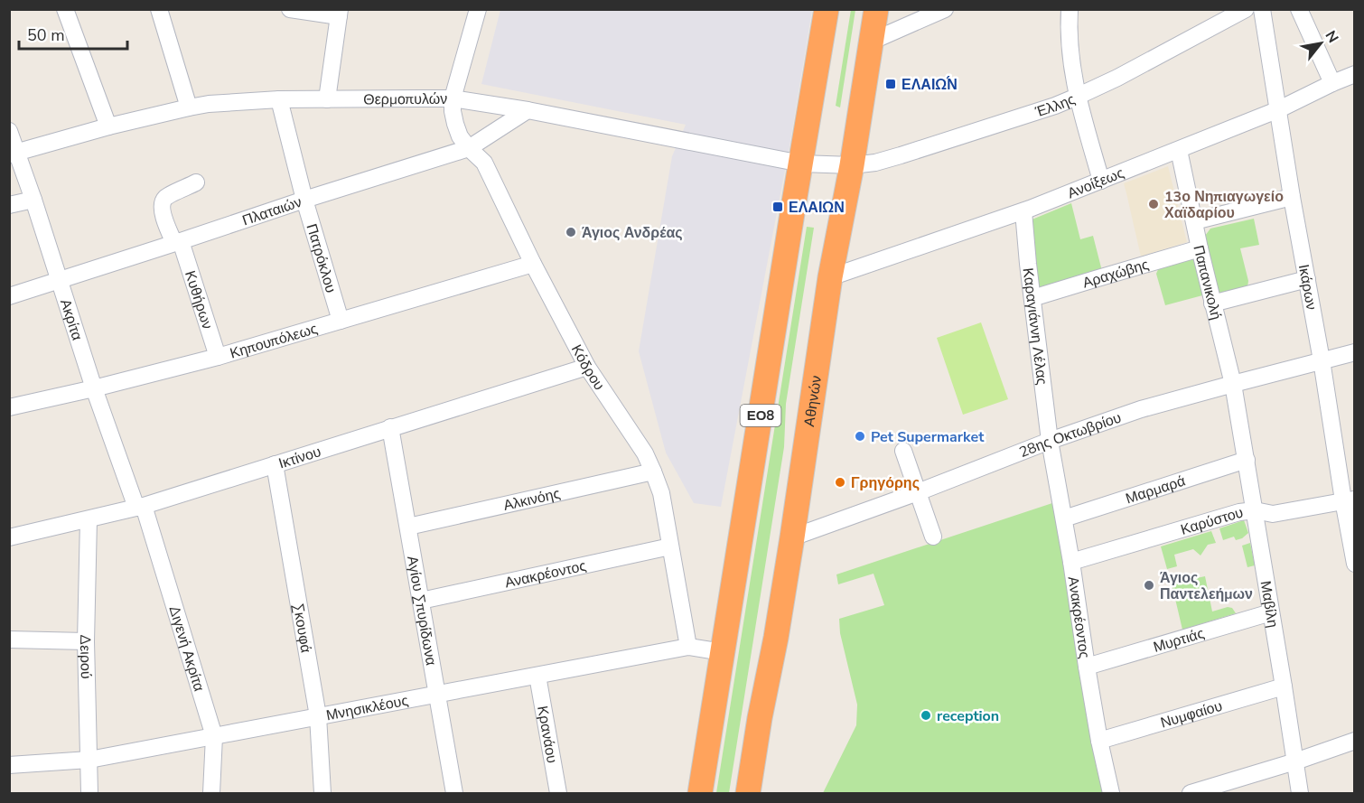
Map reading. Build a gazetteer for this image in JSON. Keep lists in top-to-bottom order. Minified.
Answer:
{"streets":{"highway":["Αθηνών","ΕΟ8"],"street":["Θερμοπυλών","Έλλης","Ανοίξεως","Πλαταιών","Πατρόκλου","Αραχώβης","Παπανικολή","Ικάρων","Κυθήρων","Ακρίτα","Καραγιάννη Λέλας","Κηπουπόλεως","Κόδρου","28ης Οκτωβρίου","Ικτίνου","Μαρμαρά","Αλκινόης","Καρύστου","Ανακρέοντος","Μαβίλη","Αγίου Σπυρίδωνα","Σκουφά","Μυρτιάς","Διγενή Ακρίτα","Δειρού","Μνησικλέους","Νυμφαίου","Κρανάου"]},"crossings":[["Θερμοπυλών","Έλλης"],["Θερμοπυλών","Πλαταιών"],["Θερμοπυλών","Πατρόκλου"],["Θερμοπυλών","Ακρίτα"],["Θερμοπυλών","Κόδρου"],["Θερμοπυλών","ΕΟ8"],["Έλλης","Αθηνών"],["Έλλης","ΕΟ8"],["Ανοίξεως","Παπανικολή"],["Ανοίξεως","Ικάρων"],["Ανοίξεως","Καραγιάννη Λέλας"],["Ανοίξεως","Αθηνών"],["Πλαταιών","Πατρόκλου"],["Πλαταιών","Κυθήρων"],["Πλαταιών","Ακρίτα"],["Πλαταιών","Κόδρου"],["Πατρόκλου","Κηπουπόλεως"],["Αραχώβης","Παπανικολή"],["Αραχώβης","Καραγιάννη Λέλας"],["Παπανικολή","28ης Οκτωβρίου"],["Παπανικολή","Μαβίλη"],["Ικάρων","28ης Οκτωβρίου"],["Ικάρων","Καρύστου"],["Κυθήρων","Κηπουπόλεως"],["Ακρίτα","Κηπουπόλεως"],["Ακρίτα","Ικτίνου"],["Ακρίτα","Διγενή Ακρίτα"],["Καραγιάννη Λέλας","28ης Οκτωβρίου"],["Καραγιάννη Λέλας","Ανακρέοντος"],["Κηπουπόλεως","Κόδρου"],["Κόδρου","Ικτίνου"],["Κόδρου","Αλκινόης"],["Κόδρου","Ανακρέοντος"],["Κόδρου","Μνησικλέους"],["Αθηνών","28ης Οκτωβρίου"],["ΕΟ8","Μνησικλέους"],["28ης Οκτωβρίου","Ανακρέοντος"],["28ης Οκτωβρίου","Μαβίλη"],["Ικτίνου","Αγίου Σπυρίδωνα"],["Ικτίνου","Σκουφά"],["Ικτίνου","Διγενή Ακρίτα"],["Ικτίνου","Δειρού"],["Μαρμαρά","Ανακρέοντος"],["Μαρμαρά","Μαβίλη"],["Αλκινόης","Αγίου Σπυρίδωνα"],["Καρύστου","Ανακρέοντος"],["Καρύστου","Μαβίλη"],["Ανακρέοντος","Αγίου Σπυρίδωνα"],["Ανακρέοντος","Μυρτιάς"],["Ανακρέοντος","Νυμφαίου"],["Μαβίλη","Μυρτιάς"],["Μαβίλη","Νυμφαίου"],["Αγίου Σπυρίδωνα","Μνησικλέους"],["Σκουφά","Μνησικλέους"],["Διγενή Ακρίτα","Μνησικλέους"],["Δειρού","Μνησικλέους"],["Μνησικλέους","Κρανάου"]],"places":{"transit":["ΕΛΑΙΏΝ","ΕΛΑΙΩΝ"],"other":["13ο Νηπιαγωγείο Χαϊδαρίου","Άγιος Ανδρέας","Pet Supermarket","Γρηγόρης","Άγιος Παντελεήμων","reception"]},"scale_bar":"50 m","north":"top right"}
